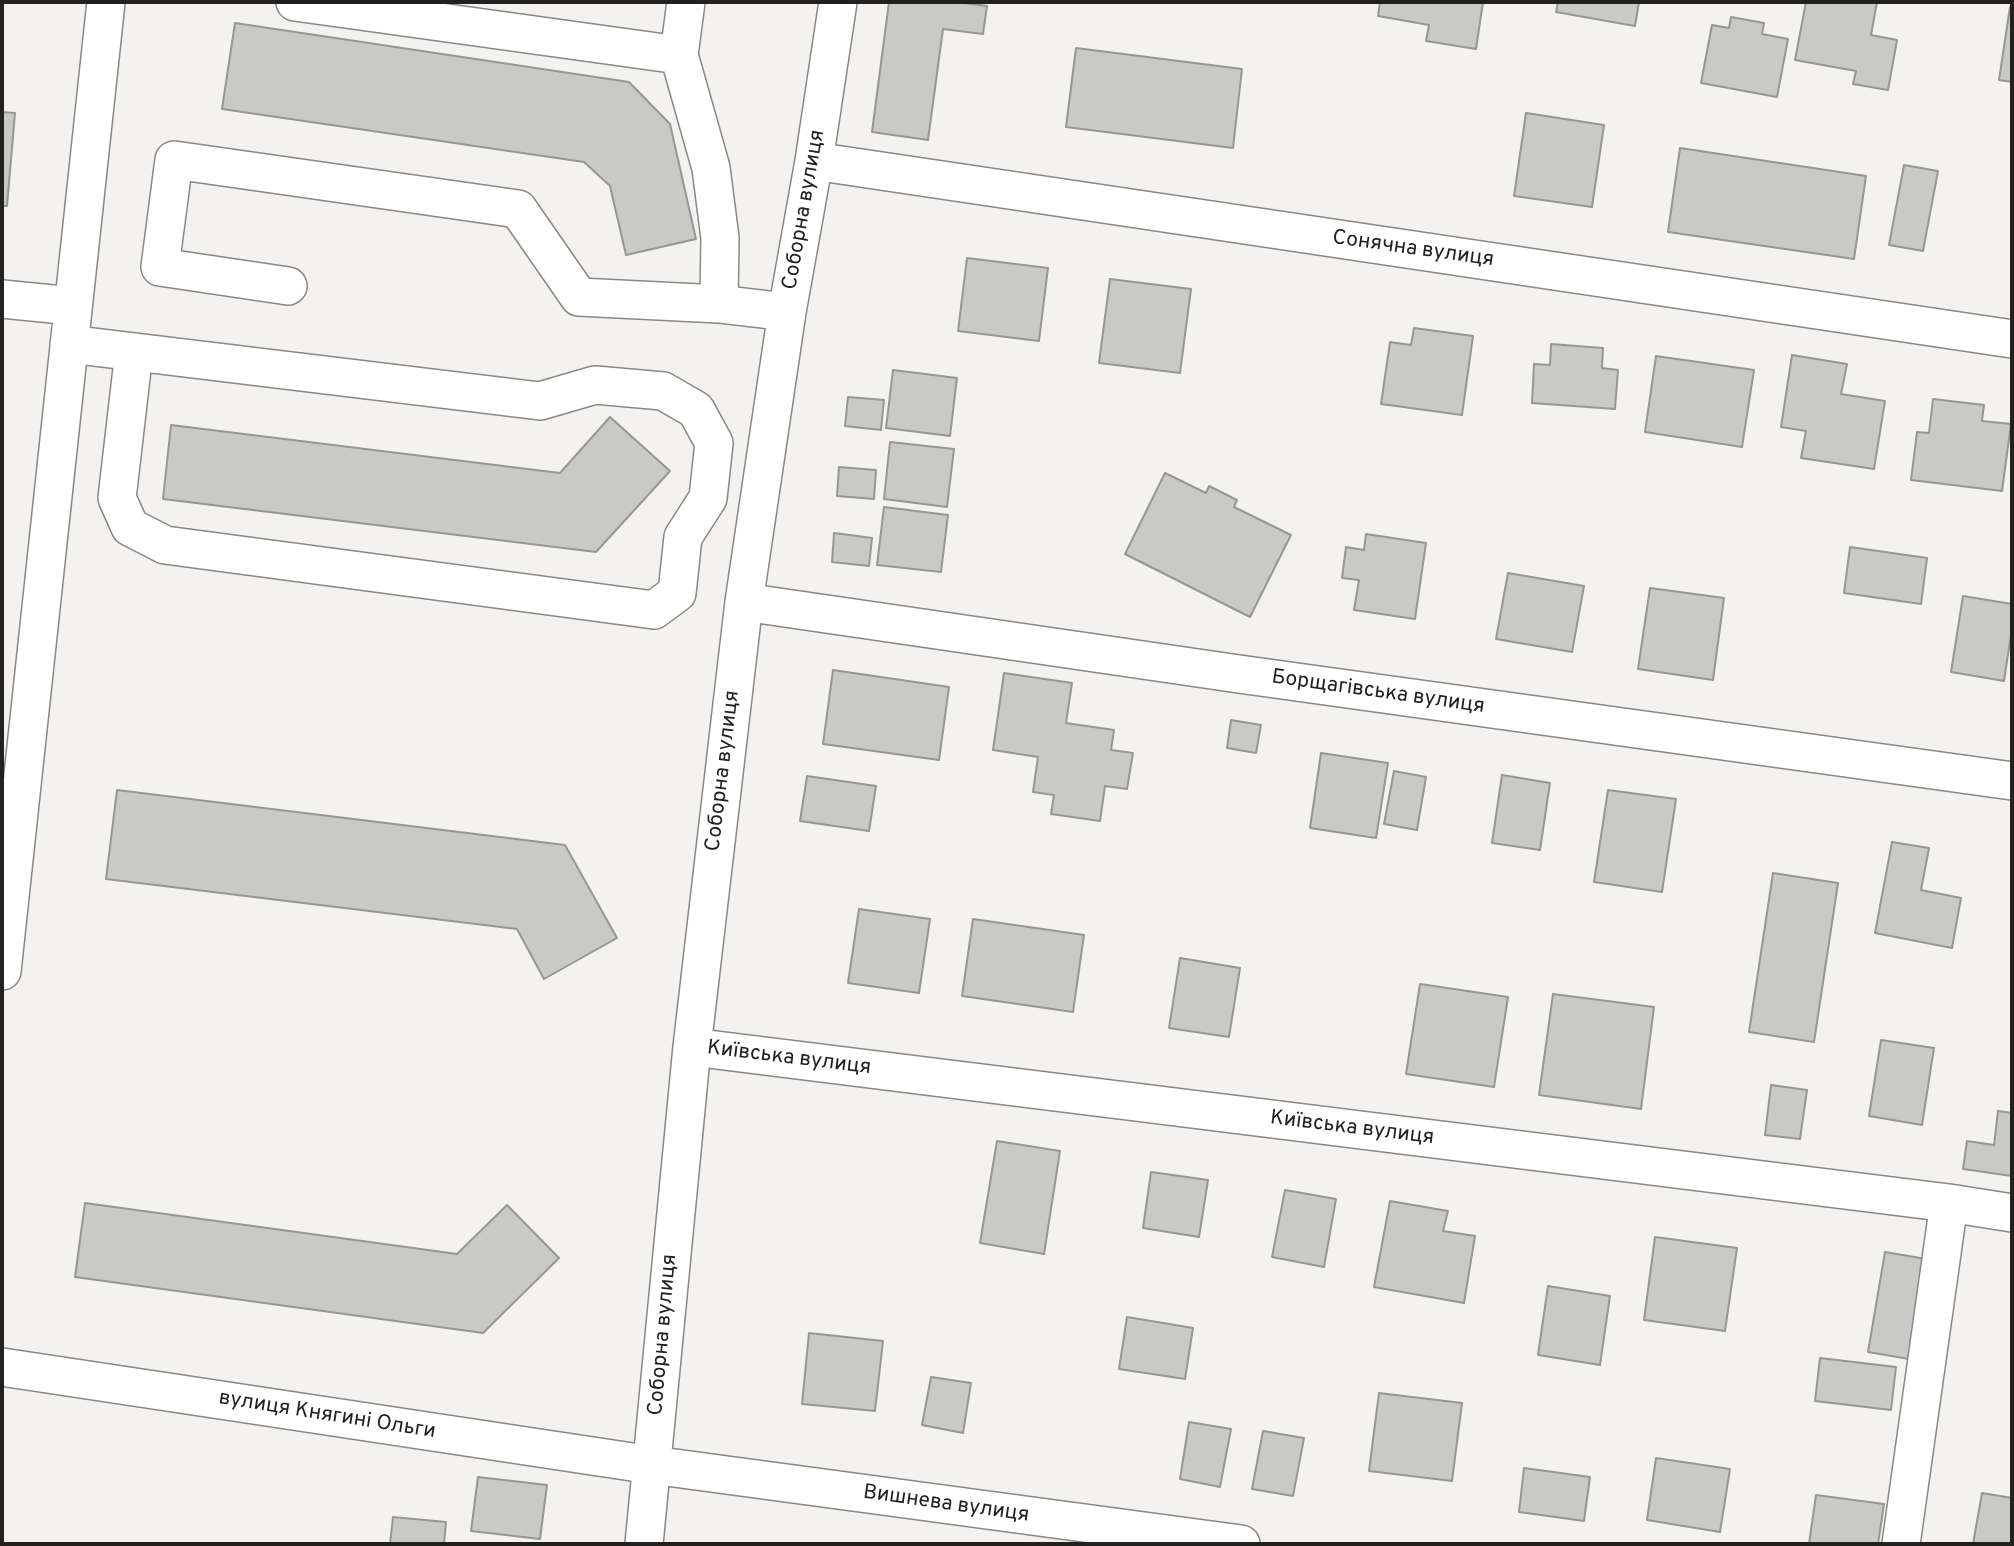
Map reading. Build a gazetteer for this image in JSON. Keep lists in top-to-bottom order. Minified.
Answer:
{"streets":{"street":["Соборна вулиця","Сонячна вулиця","Борщагівська вулиця","Київська вулиця","вулиця Княгині Ольги","Вишнева вулиця"]},"crossings":[["Соборна вулиця","Сонячна вулиця"],["Соборна вулиця","Борщагівська вулиця"],["Соборна вулиця","Київська вулиця"],["Соборна вулиця","вулиця Княгині Ольги"],["Соборна вулиця","Вишнева вулиця"],["вулиця Княгині Ольги","Вишнева вулиця"]]}
